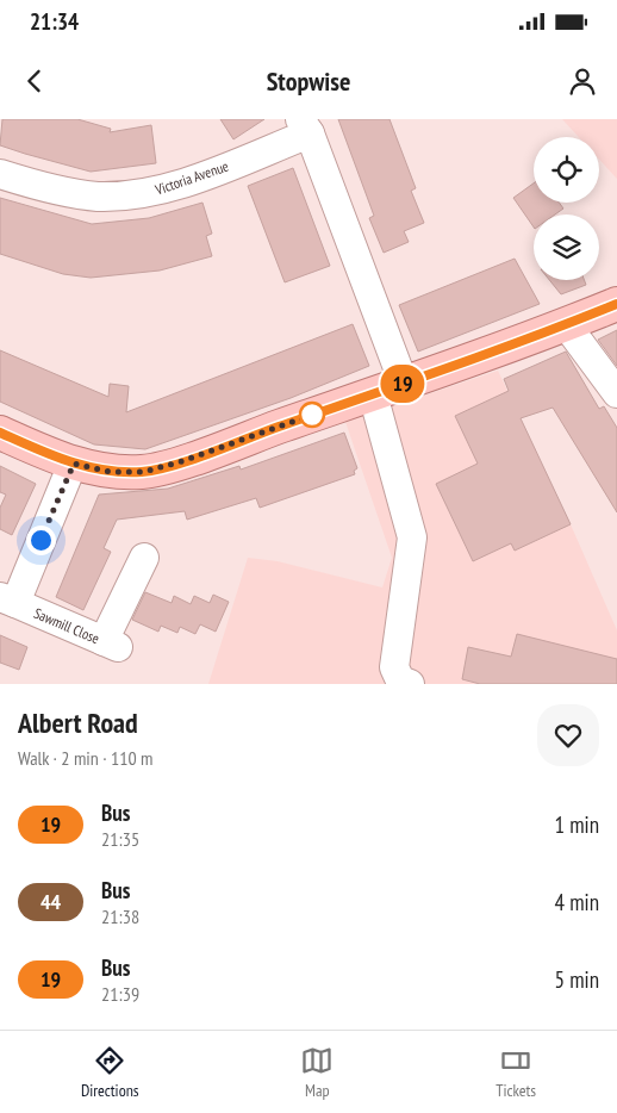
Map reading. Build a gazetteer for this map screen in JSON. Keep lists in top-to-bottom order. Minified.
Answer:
{"streets":{"street":["Victoria Avenue","Sawmill Close"]},"lines":["bus line 19"],"page":{"status":"21:34","header":"Stopwise","on_map":"19","heading":["Albert Road","Walk · 2 min · 110 m"],"list":[{"mark":"19","name":"Bus","note":"21:35","value":"1 min"},{"mark":"44","name":"Bus","note":"21:38","value":"4 min"},{"mark":"19","name":"Bus","note":"21:39","value":"5 min"}],"tabs":["Directions","Map","Tickets"]}}
